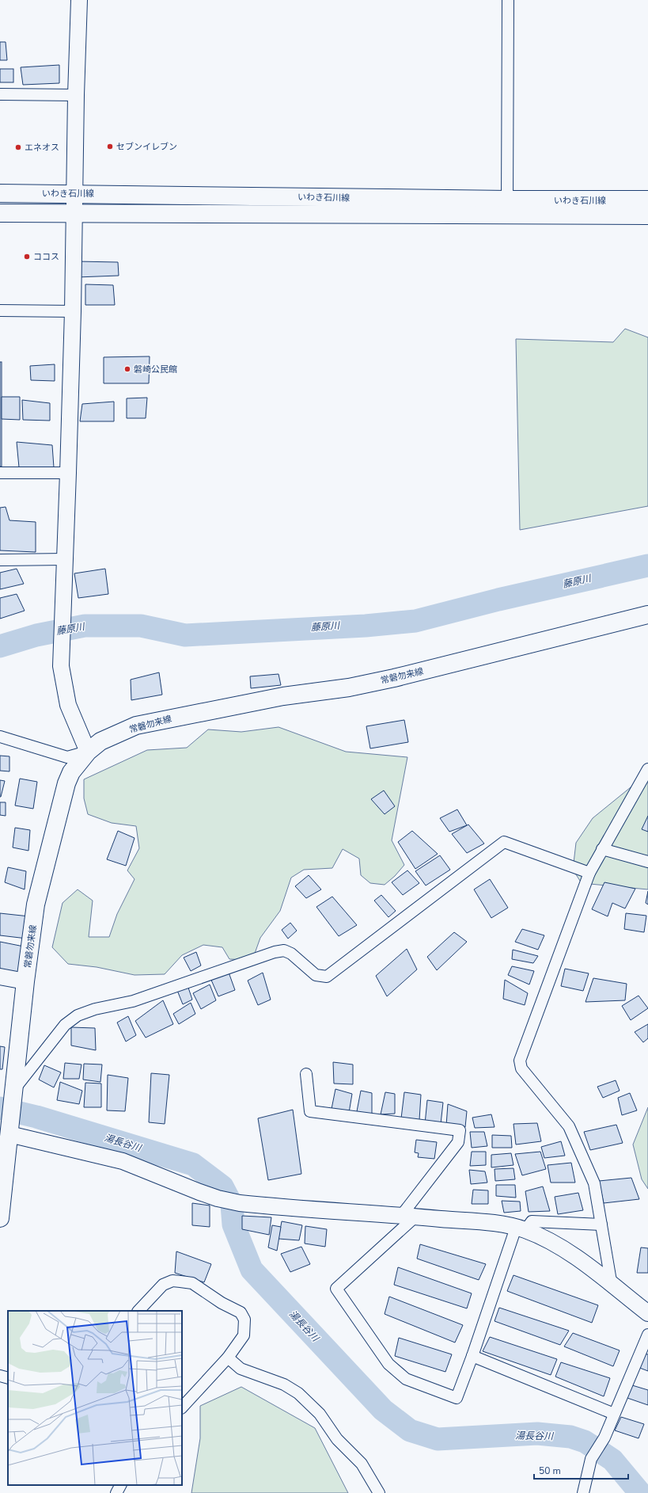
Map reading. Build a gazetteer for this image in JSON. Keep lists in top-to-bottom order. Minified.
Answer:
{"streets":{"main road":["いわき石川線","常磐勿来線"]},"water":["藤原川","湯長谷川"],"places":["セブンイレブン","エネオス","ココス","磐崎公民館"],"scale_bar":"50 m"}
